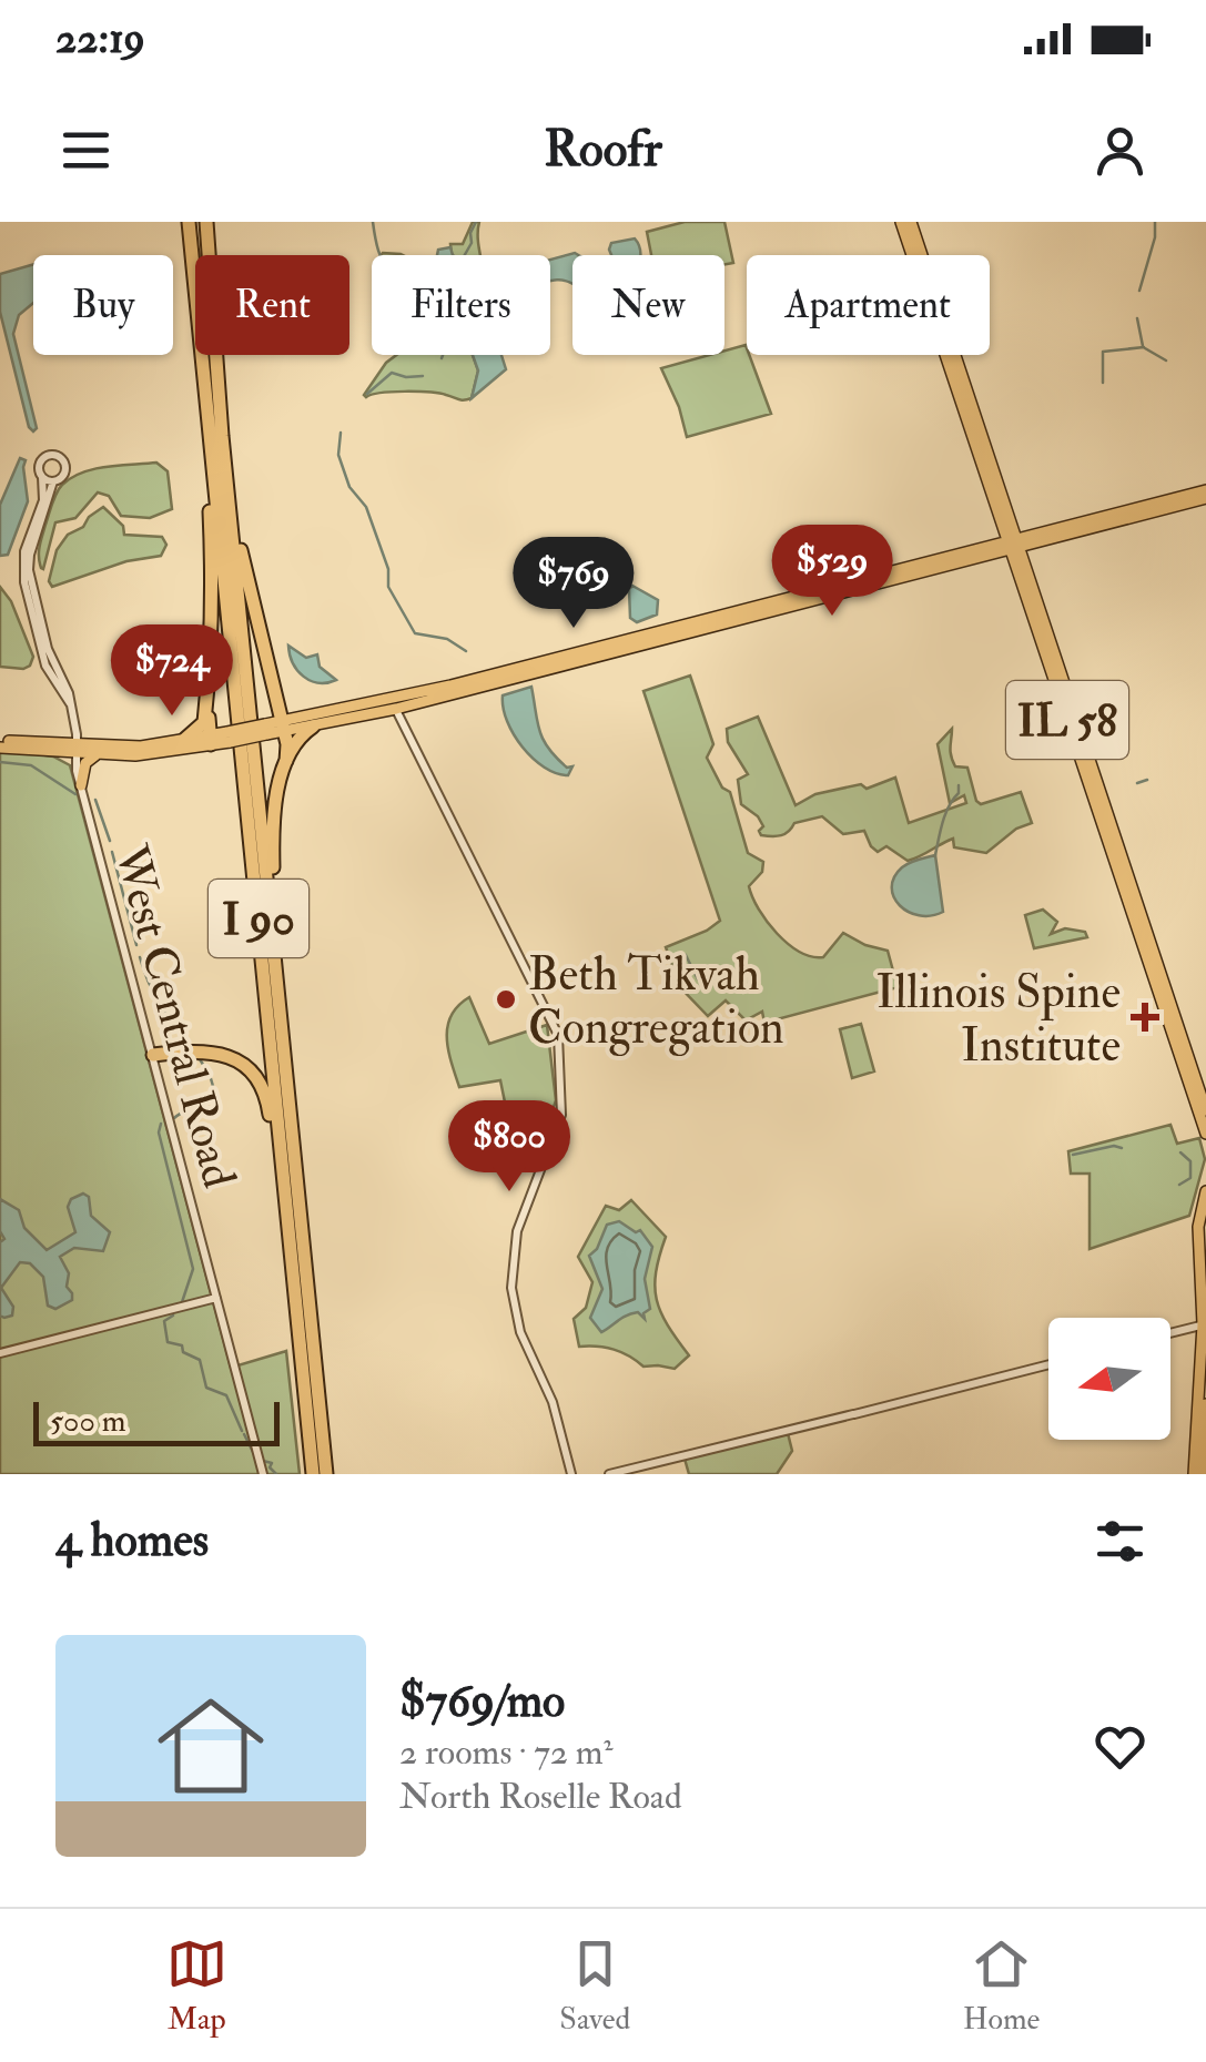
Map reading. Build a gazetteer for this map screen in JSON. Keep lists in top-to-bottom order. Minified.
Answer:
{"streets":{"highway":["I 90"],"main road":["IL 58"],"street":["West Central Road"]},"places":{"other":["Beth Tikvah Congregation"],"health":["Illinois Spine Institute"]},"scale_bar":"500 m","north":"left","page":{"status":"22:19","header":"Roofr","chip":["Buy","Rent","Filters","New","Apartment"],"price":["$529","$769","$724","$800"],"scale":"500 m","heading":"4 homes","list":[{"name":"$769/mo","note":"2 rooms · 72 m² · North Roselle Road"}],"tabs":["Map","Saved","Home"]}}
